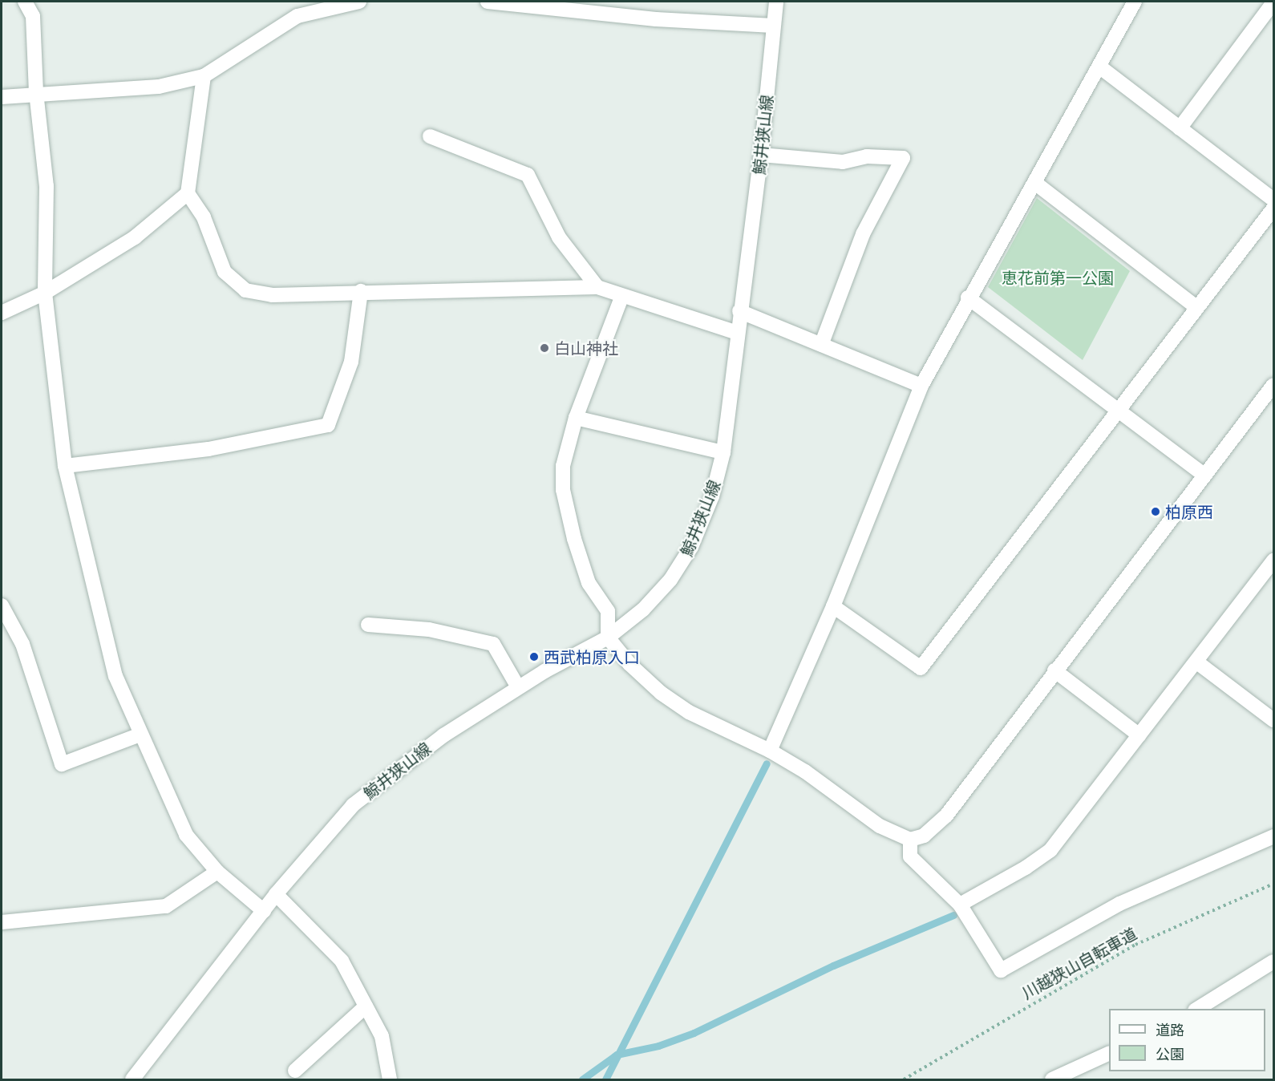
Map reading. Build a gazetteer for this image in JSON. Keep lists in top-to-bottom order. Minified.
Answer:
{"streets":{"street":["鯨井狭山線"],"path":["川越狭山自転車道"]},"parks":["恵花前第一公園"],"places":["白山神社","柏原西","西武柏原入口"],"legend":["道路","公園"]}
